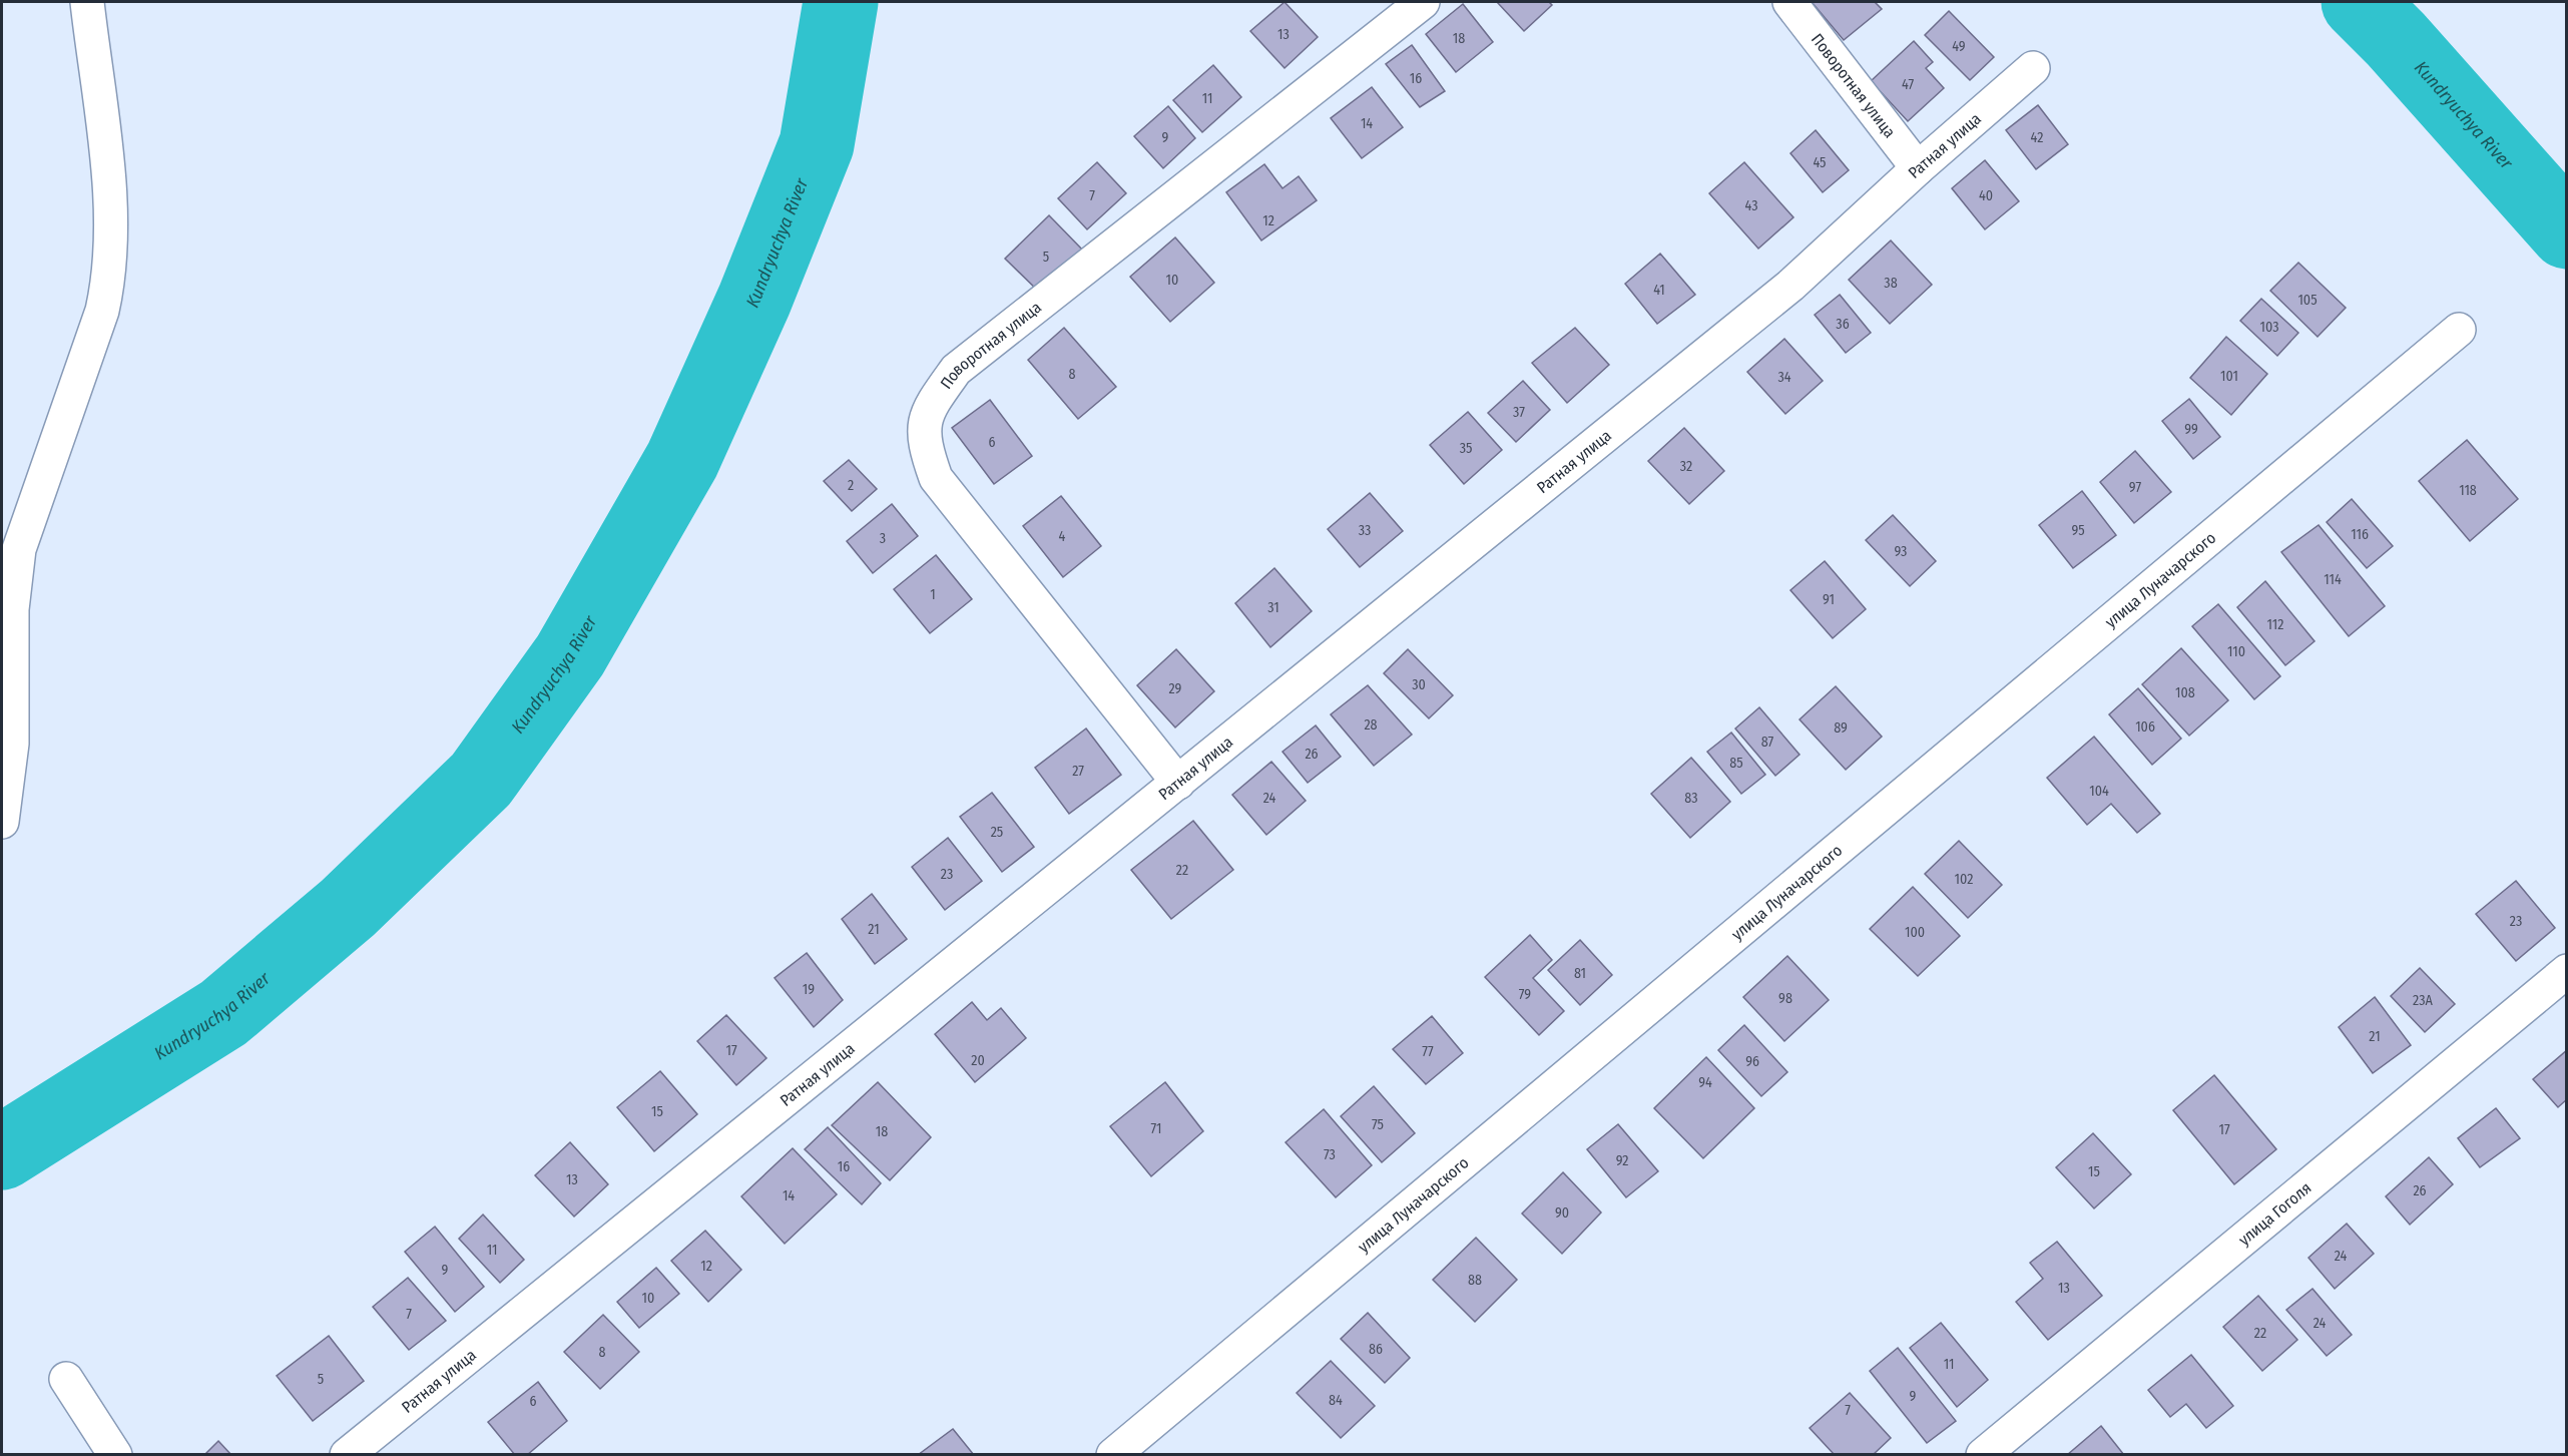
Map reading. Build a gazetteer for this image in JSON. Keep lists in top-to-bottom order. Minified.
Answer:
{"streets":{"street":["Поворотная улица","Ратная улица","улица Луначарского","улица Гоголя"]},"crossings":[["Поворотная улица","Ратная улица"]],"water":["Kundryuchya River"],"house_numbers":["13","18","49","16","47","11","14","9","42","45","7","40","43","12","5","10","38","41","105","36","103","8","101","34","37","99","6","35","32","2","97","118","33","95","116","4","3","93","114","1","91","31","112","110","30","29","108","28","106","89","87","26","85","27","104","24","83","25","22","23","102","23","21","100","81","19","79","98","23А","21","17","77","20","96","94","15","75","71","17","18","73","92","16","15","13","26","14","90","11","24","12","9","88","13","10","7","24","22","86","8","11","5","9","84","6","7"]}
